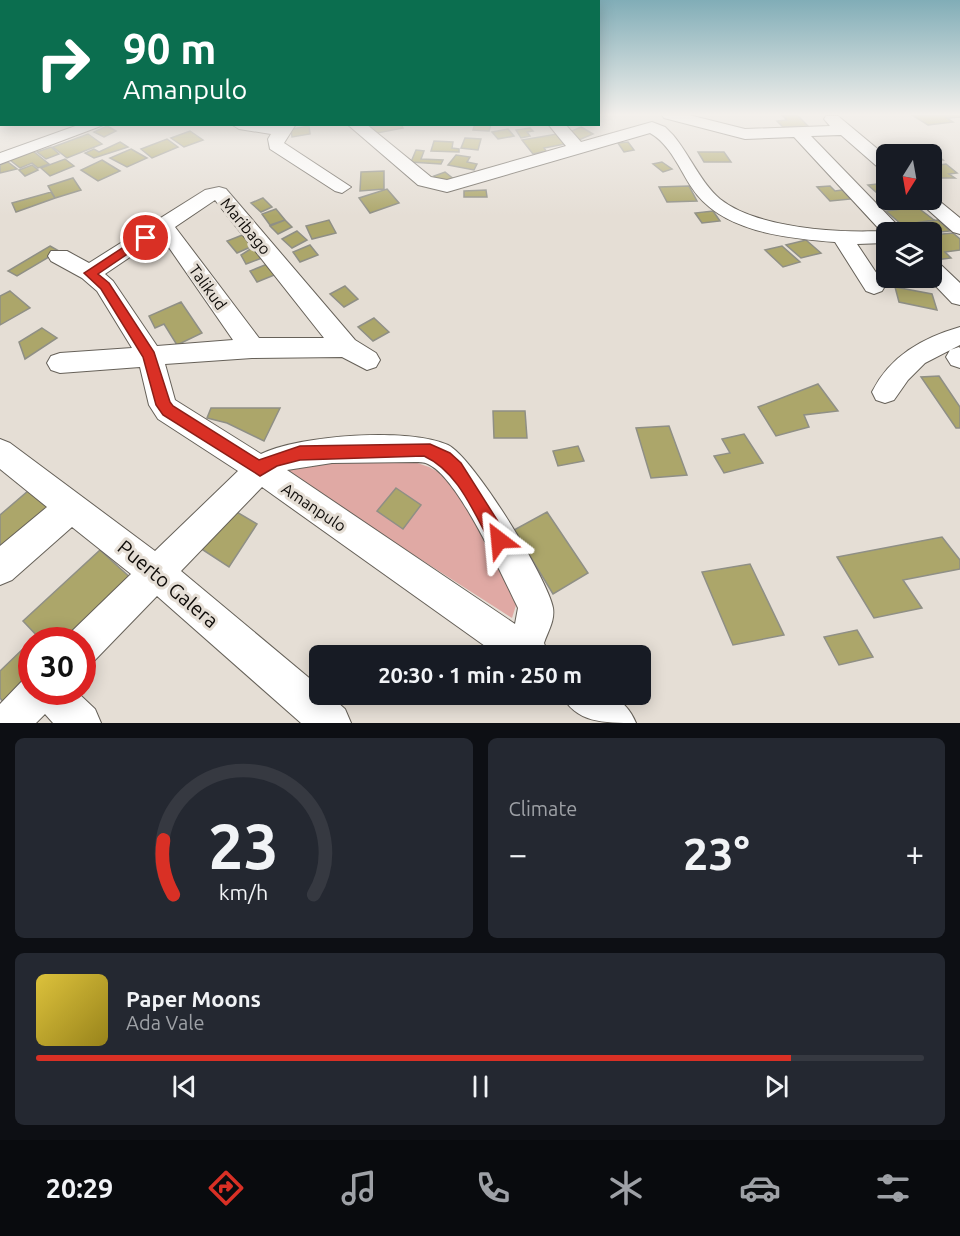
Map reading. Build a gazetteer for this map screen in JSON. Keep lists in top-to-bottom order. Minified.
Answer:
{"streets":{"street":["Maribago","Talikud","Amanpulo","Puerto Galera"]},"crossings":[["Maribago","Talikud"],["Maribago","Amanpulo"]],"north":"bottom","page":{"turn":["90 m","Amanpulo"],"limit":"30","trip":"20:30 · 1 min · 250 m","tile":"Climate","heat":["−","23°","+"],"song":["Paper Moons","Ada Vale"],"tabs":"20:29","gauge":["23","km/h"]}}
